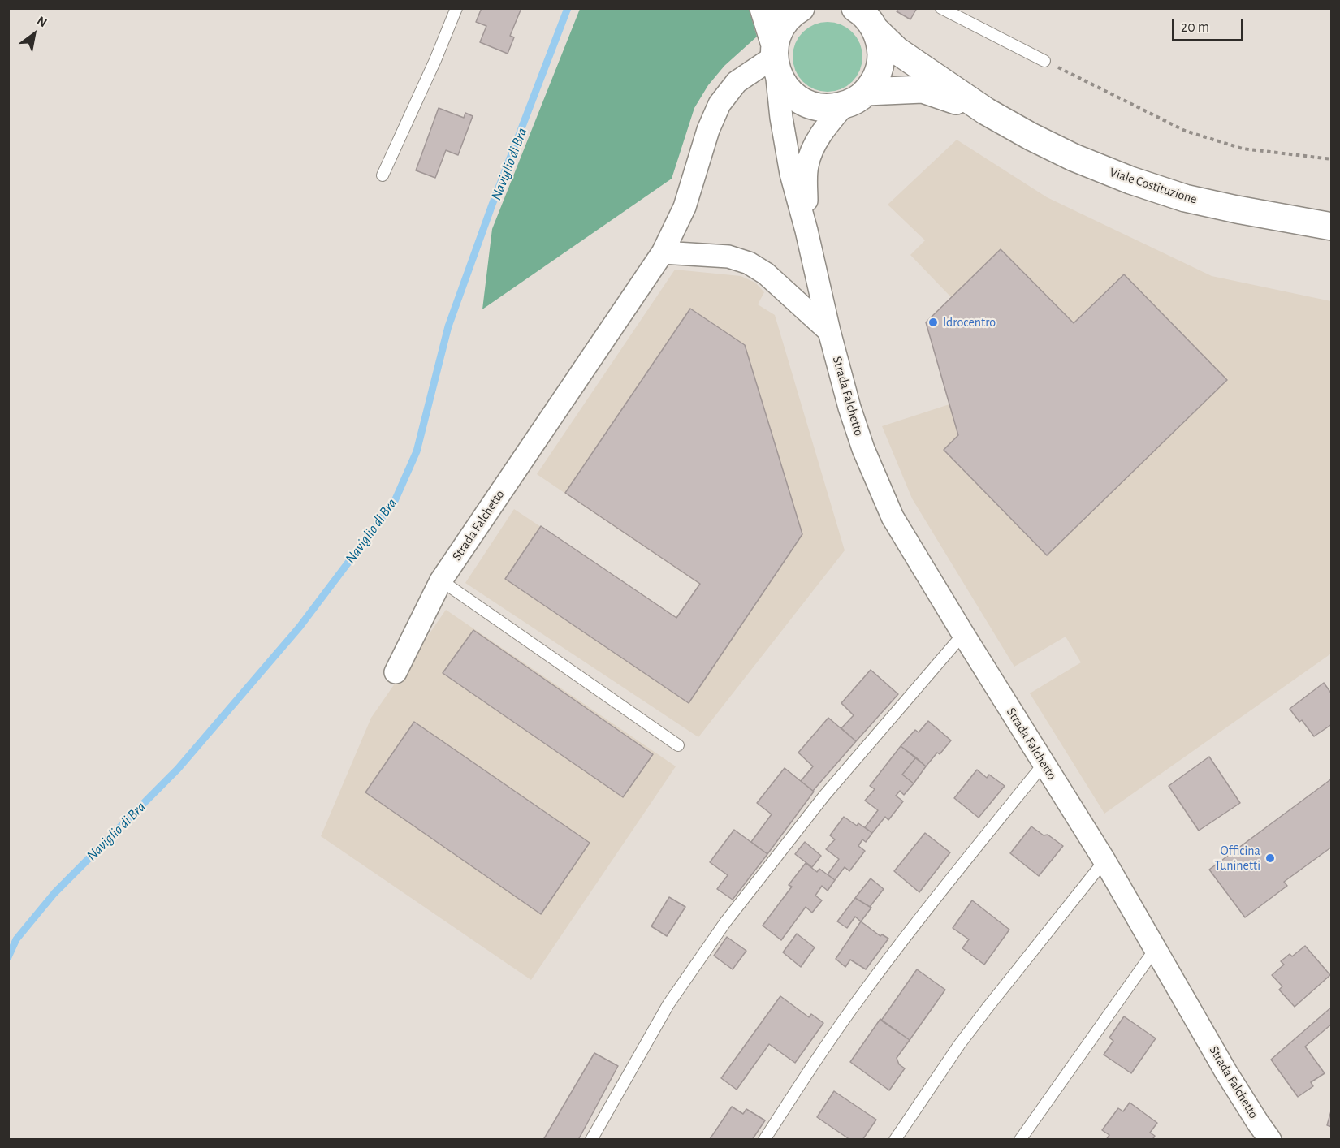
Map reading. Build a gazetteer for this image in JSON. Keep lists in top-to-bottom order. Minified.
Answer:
{"streets":{"street":["Viale Costituzione","Strada Falchetto"]},"water":["Naviglio di Bra"],"places":["Idrocentro","Officina Tuninetti"],"scale_bar":"20 m","north":"top right"}
